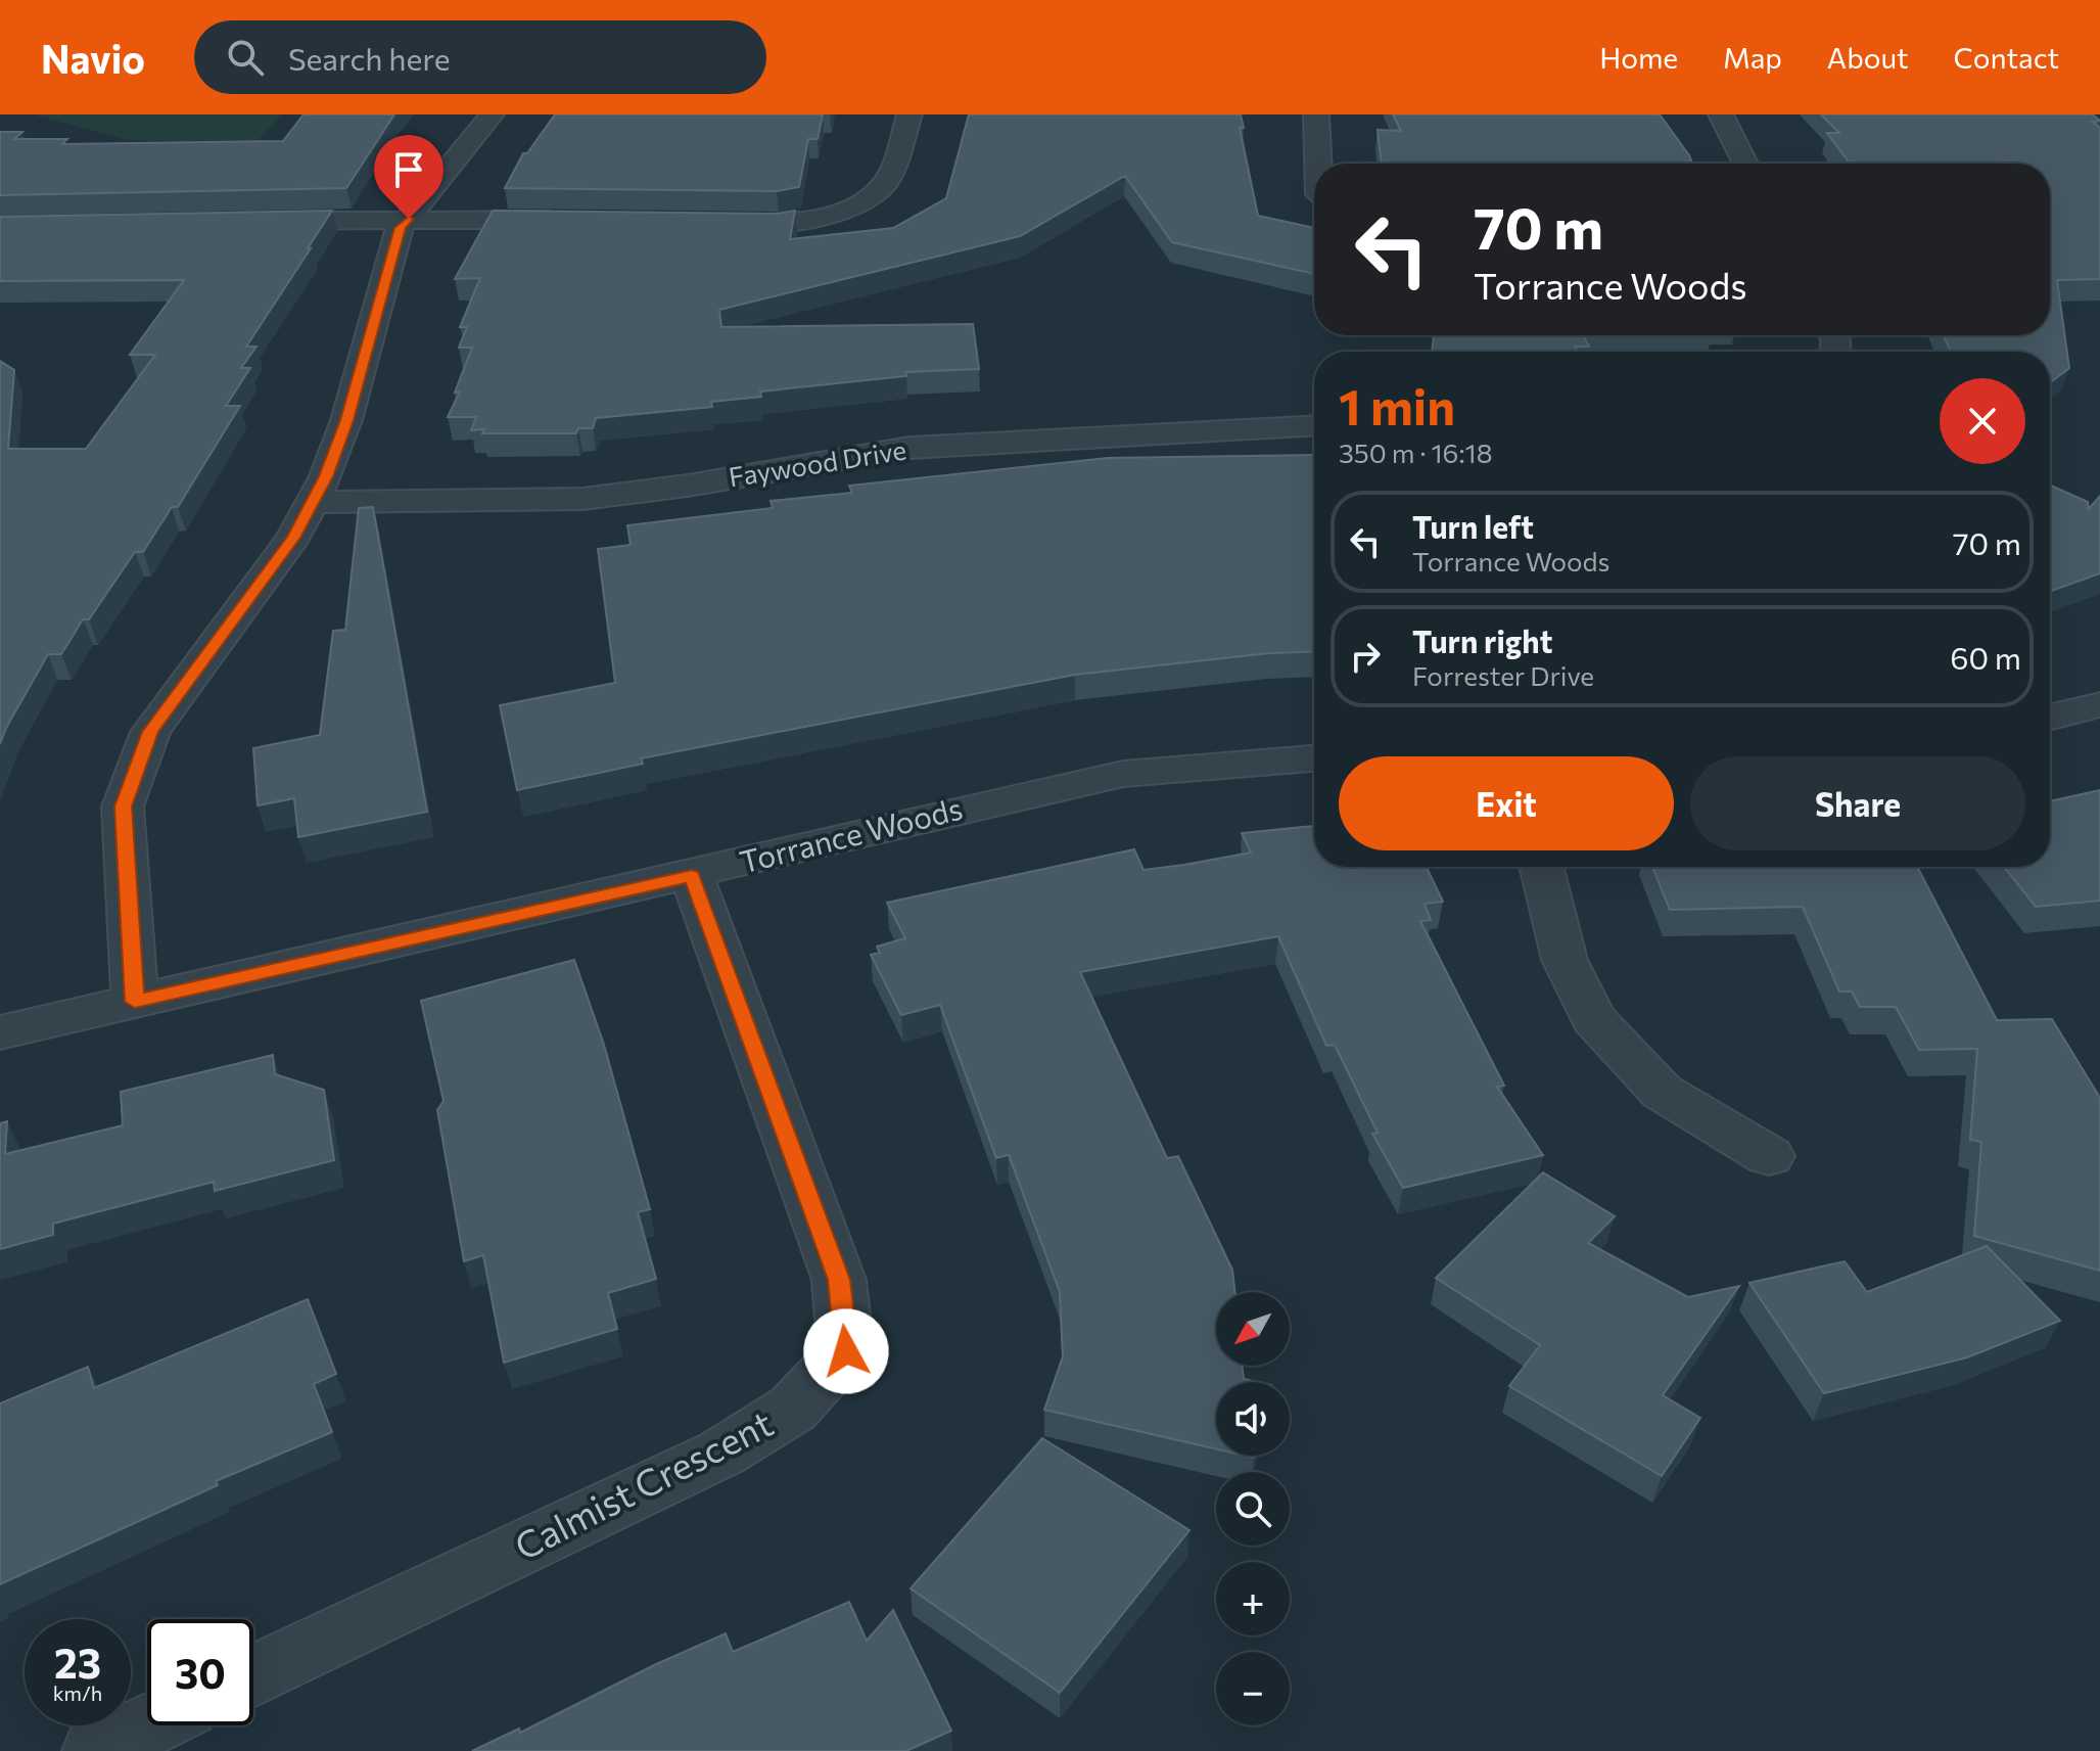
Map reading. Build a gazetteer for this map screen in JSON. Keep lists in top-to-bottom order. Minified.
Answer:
{"streets":{"street":["Faywood Drive","Torrance Woods","Calmist Crescent"]},"crossings":[["Torrance Woods","Calmist Crescent"]],"north":"bottom left","page":{"header":"Navio","search":"Search here","nav":["Home","Map","About","Contact"],"turn":["70 m","Torrance Woods"],"heading":["1 min","350 m · 16:18"],"list":[{"name":"Turn left","note":"Torrance Woods","value":"70 m"},{"name":"Turn right","note":"Forrester Drive","value":"60 m"}],"buttons":["Exit","Share"],"map_buttons":["+","−"],"speed":"23 km/h","limit":"30"}}
